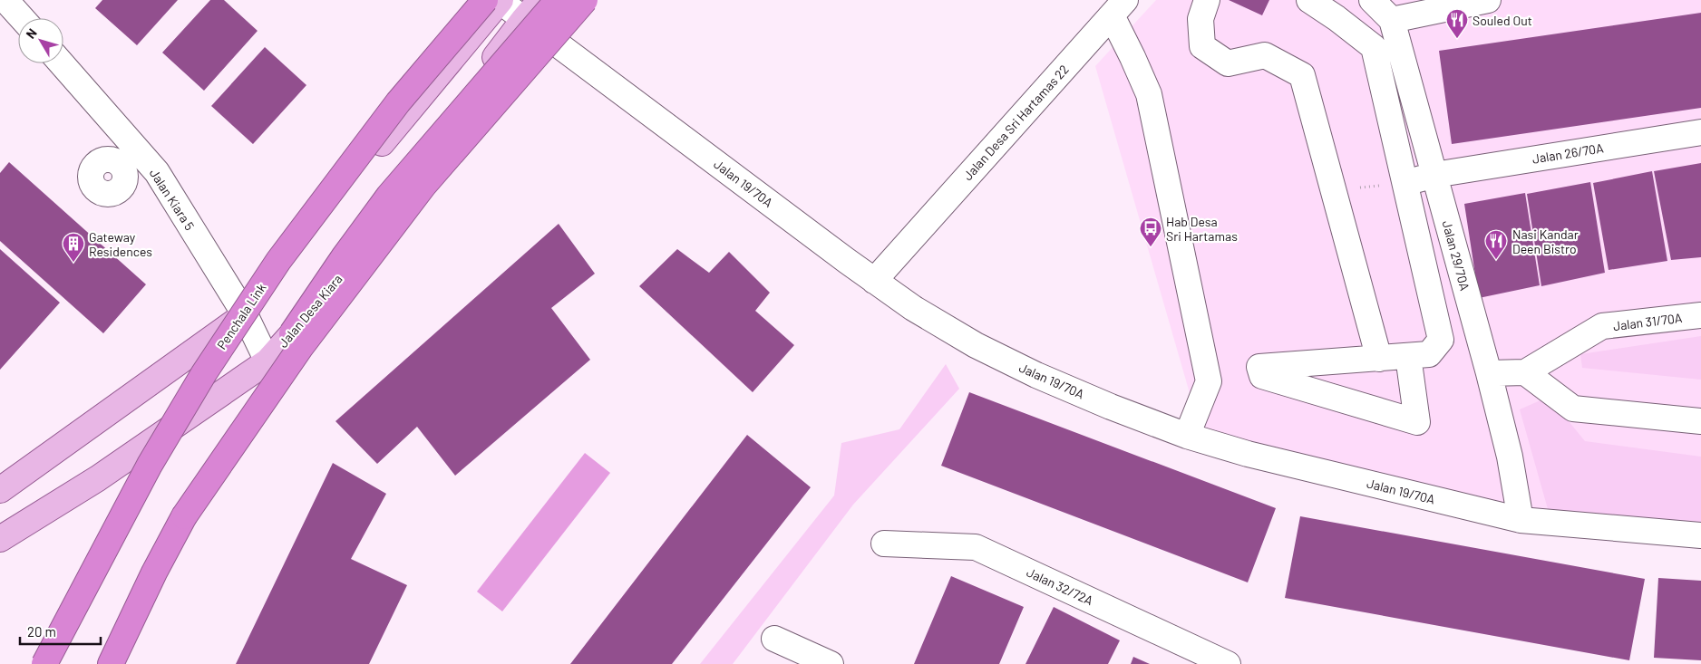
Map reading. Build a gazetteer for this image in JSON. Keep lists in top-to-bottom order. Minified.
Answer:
{"streets":{"highway":["Penchala Link"],"main road":["Jalan Desa Kiara"],"street":["Jalan Desa Sri Hartamas 22","Jalan 26/70A","Jalan 19/70A","Jalan Kiara 5","Jalan 29/70A","Jalan 31/70A","Jalan 32/72A"]},"crossings":[["Jalan Desa Sri Hartamas 22","Jalan 19/70A"],["Jalan 26/70A","Jalan 29/70A"],["Jalan 19/70A","Jalan 29/70A"],["Jalan 19/70A","Jalan Desa Kiara"],["Jalan 19/70A","Penchala Link"],["Jalan Kiara 5","Jalan Desa Kiara"],["Jalan 29/70A","Jalan 31/70A"]],"places":{"restaurant":["Souled Out","Nasi Kandar Deen Bistro"],"bus stop":["Hab Desa Sri Hartamas"],"building":["Gateway Residences"]},"scale_bar":"20 m","north":"top left"}
